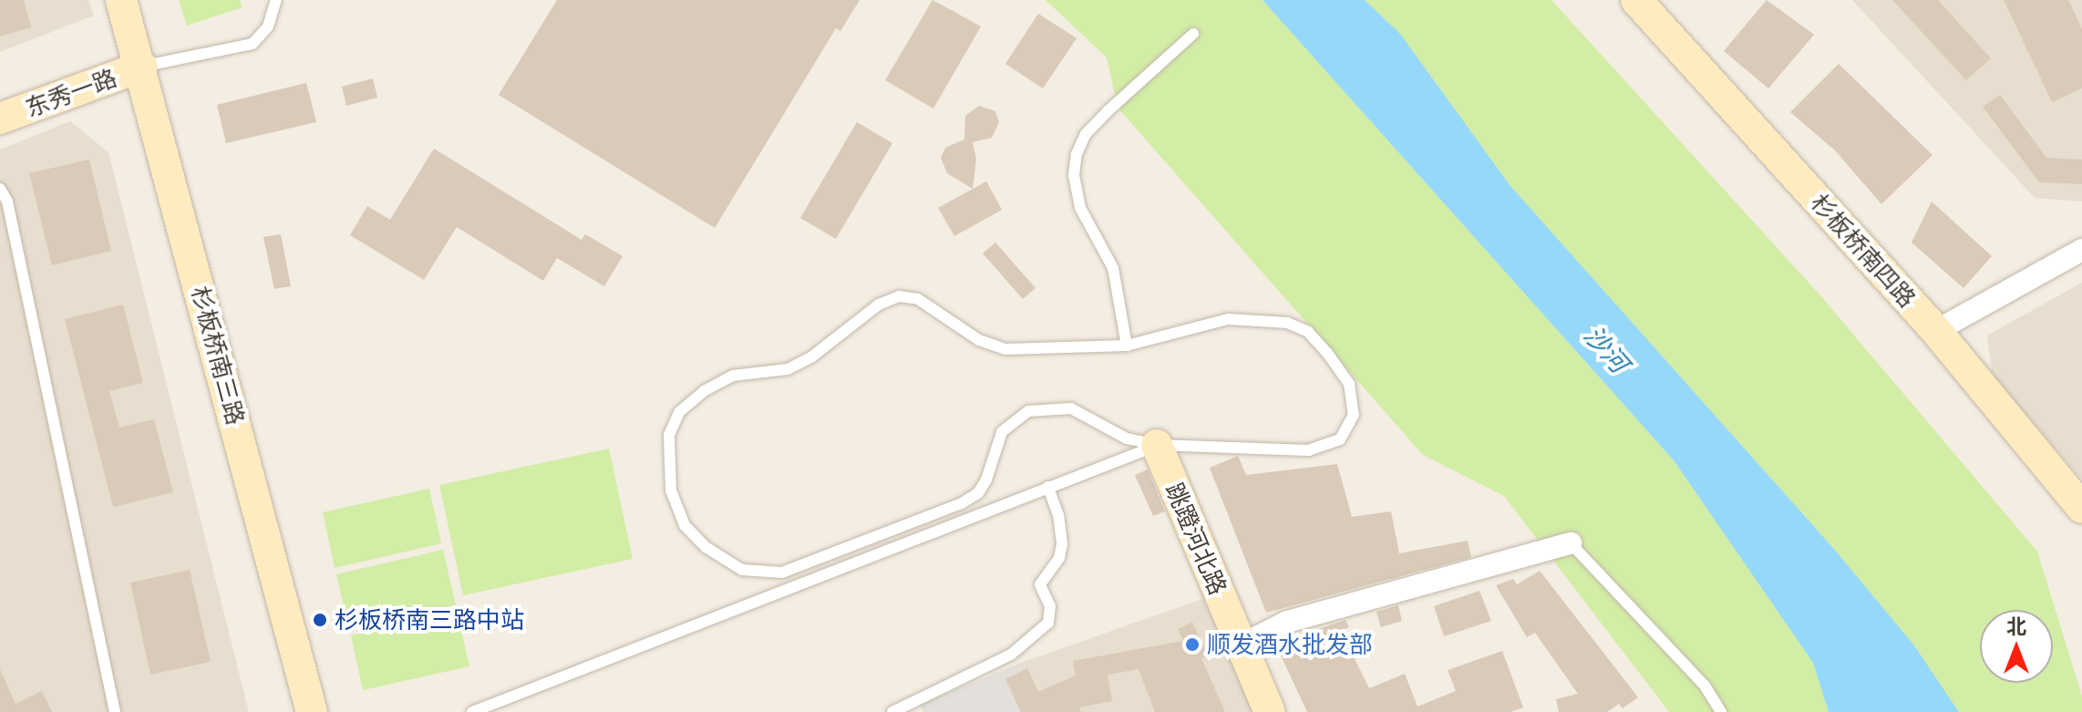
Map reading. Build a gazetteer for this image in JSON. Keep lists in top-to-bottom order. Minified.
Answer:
{"streets":{"street":["东秀一路","杉板桥南四路","杉板桥南三路","跳蹬河北路"]},"crossings":[["东秀一路","杉板桥南三路"]],"water":["沙河"],"places":["杉板桥南三路中站","顺发酒水批发部"],"north":"top"}
